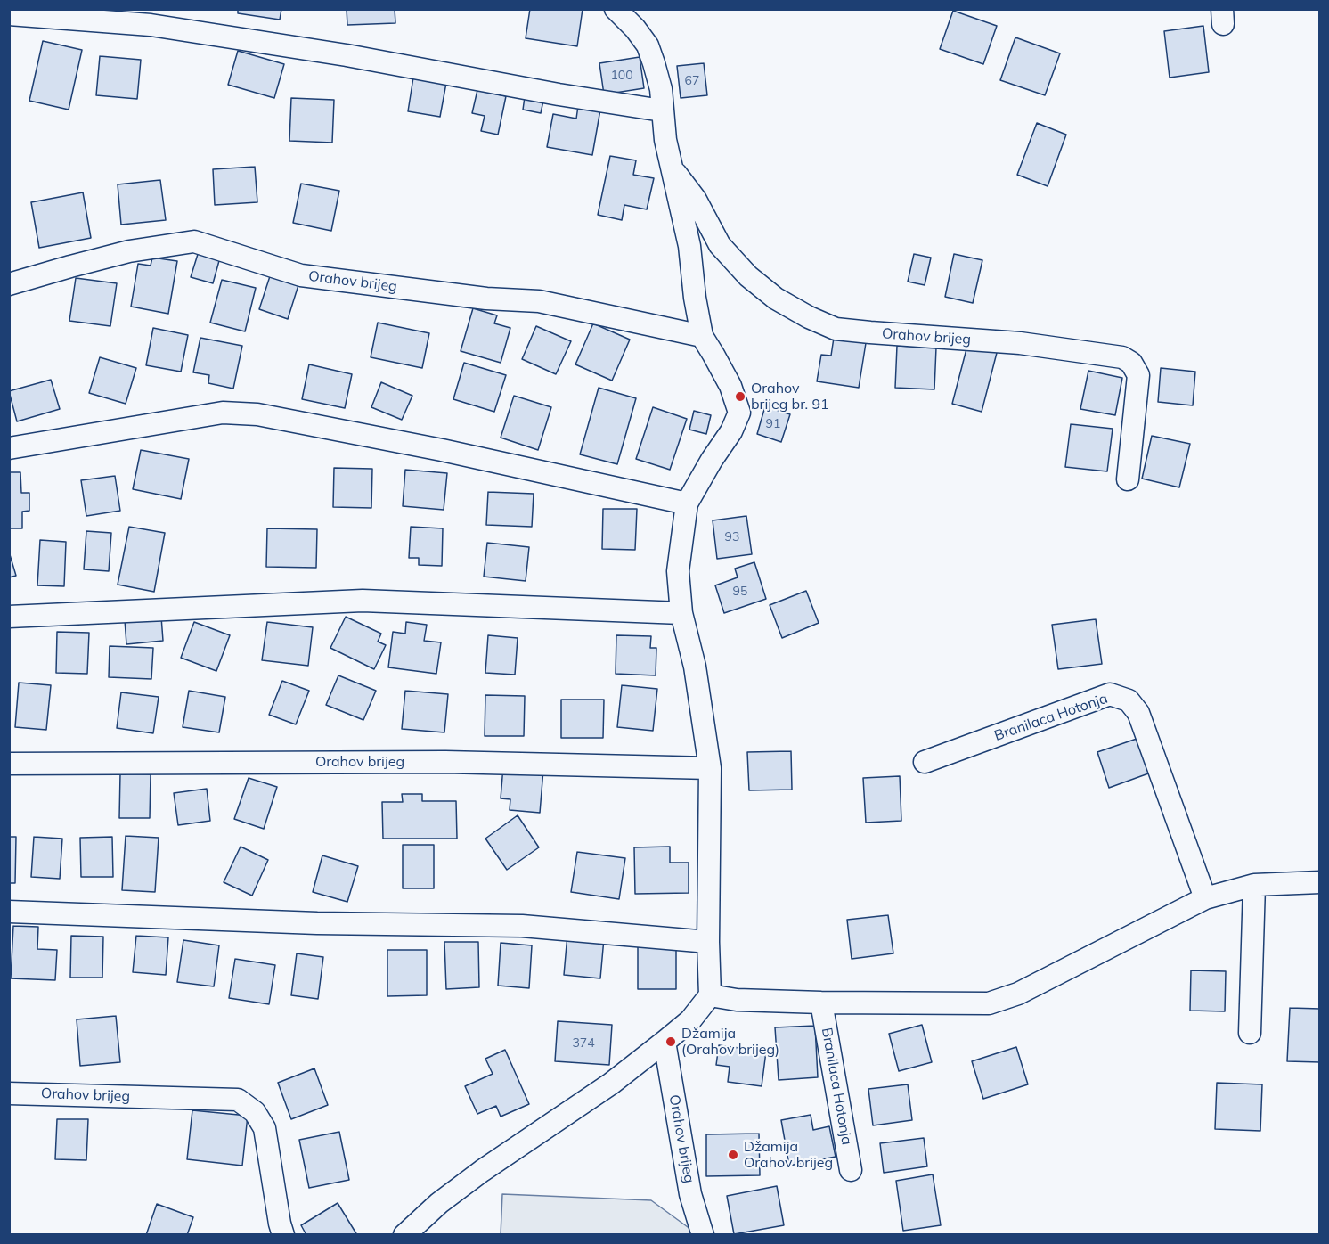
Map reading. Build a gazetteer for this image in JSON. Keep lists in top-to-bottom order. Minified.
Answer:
{"streets":{"street":["Orahov brijeg","Branilaca Hotonja"]},"places":["Orahov brijeg br. 91","Džamija (Orahov brijeg)","Džamija Orahov brijeg"],"house_numbers":["100","67","91","93","95","374"]}
